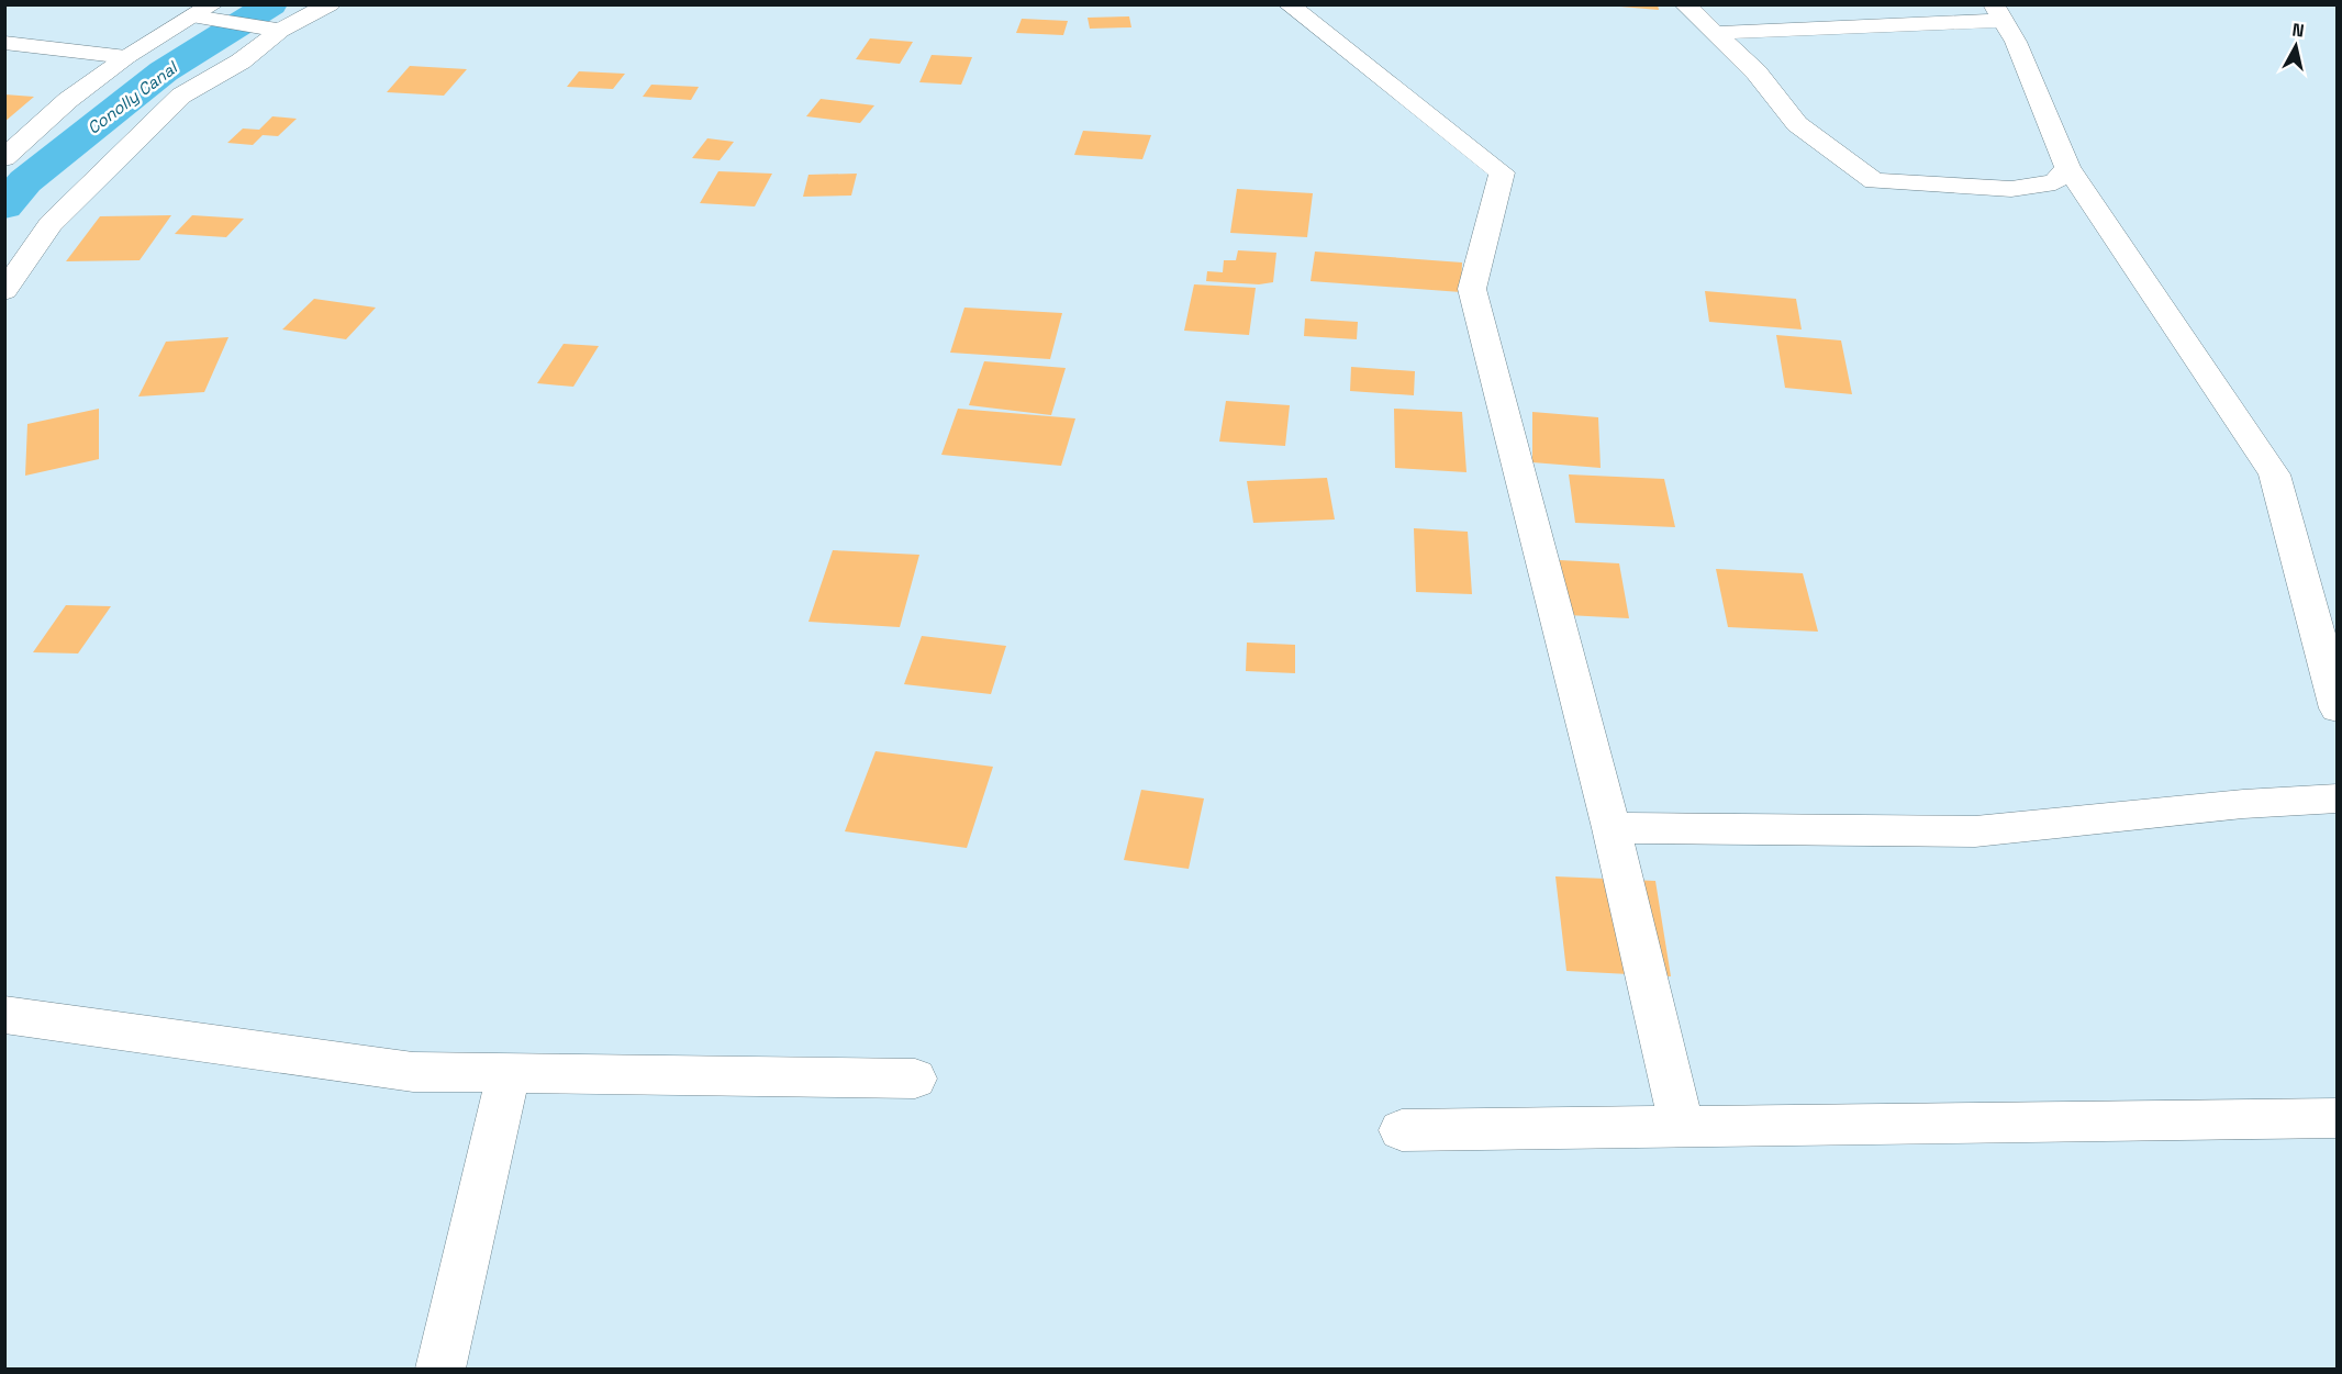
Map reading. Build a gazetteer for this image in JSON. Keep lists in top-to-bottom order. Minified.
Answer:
{"water":["Conolly Canal"],"north":"top"}
